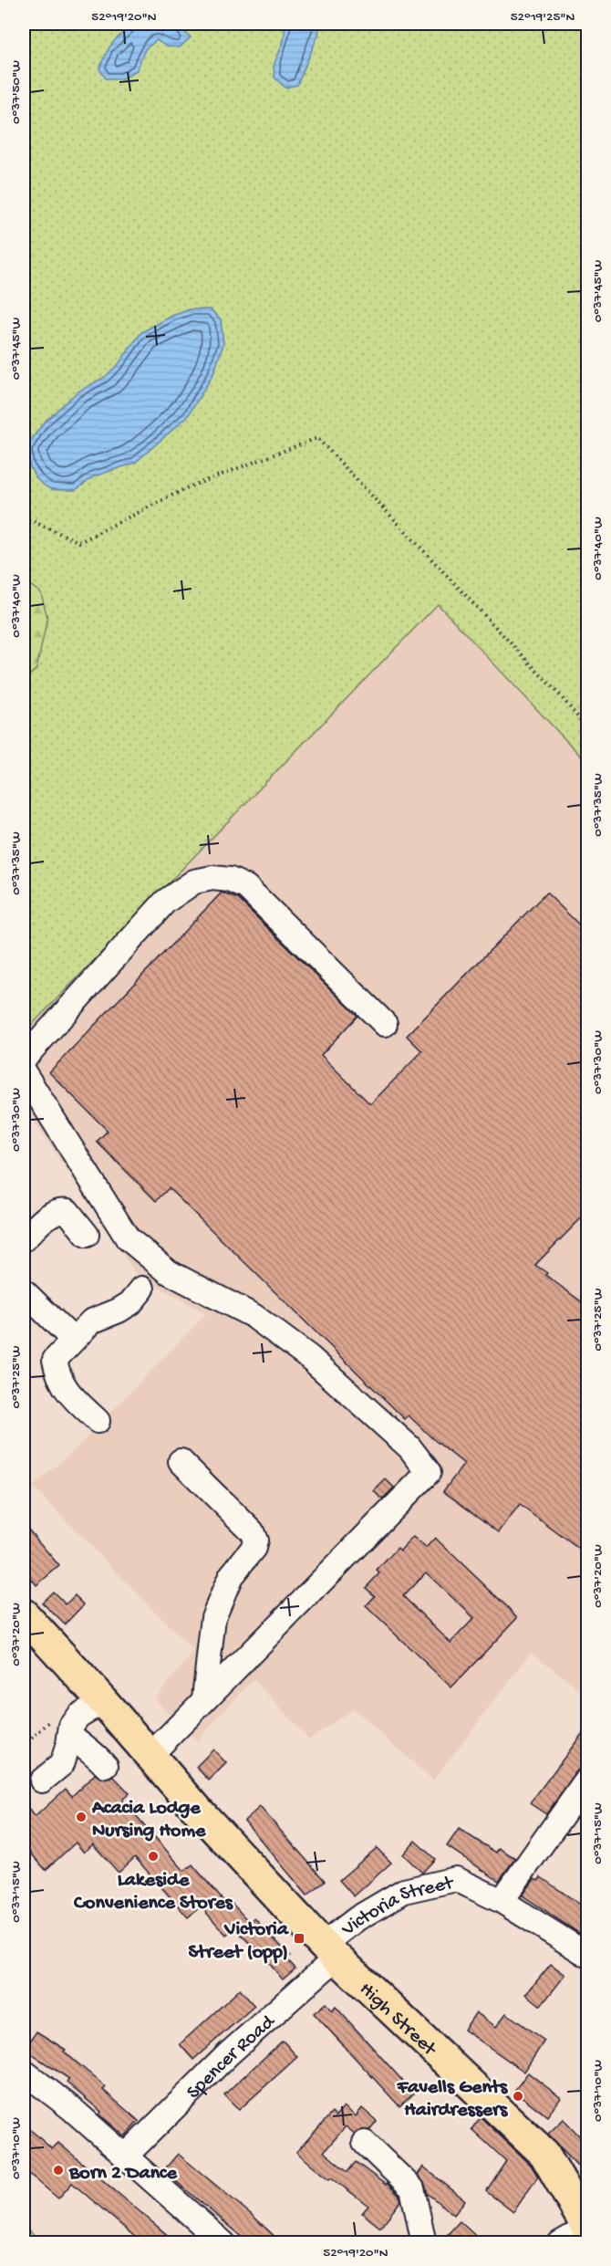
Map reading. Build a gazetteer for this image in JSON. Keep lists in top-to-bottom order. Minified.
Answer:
{"streets":{"main road":["High Street"],"street":["Victoria Street","Spencer Road"]},"crossings":[["Victoria Street","High Street"],["Victoria Street","Spencer Road"],["High Street","Spencer Road"]],"places":{"other":["Acacia Lodge Nursing Home","Lakeside Convenience Stores","Favells Gents Hairdressers","Born 2 Dance"],"transit":["Victoria Street (opp)"]},"coordinates":["52°19'20\"N","52°19'25\"N","0°37'50\"W","0°37'45\"W","0°37'40\"W","0°37'35\"W","0°37'30\"W","0°37'25\"W","0°37'20\"W","0°37'15\"W","0°37'10\"W"]}
